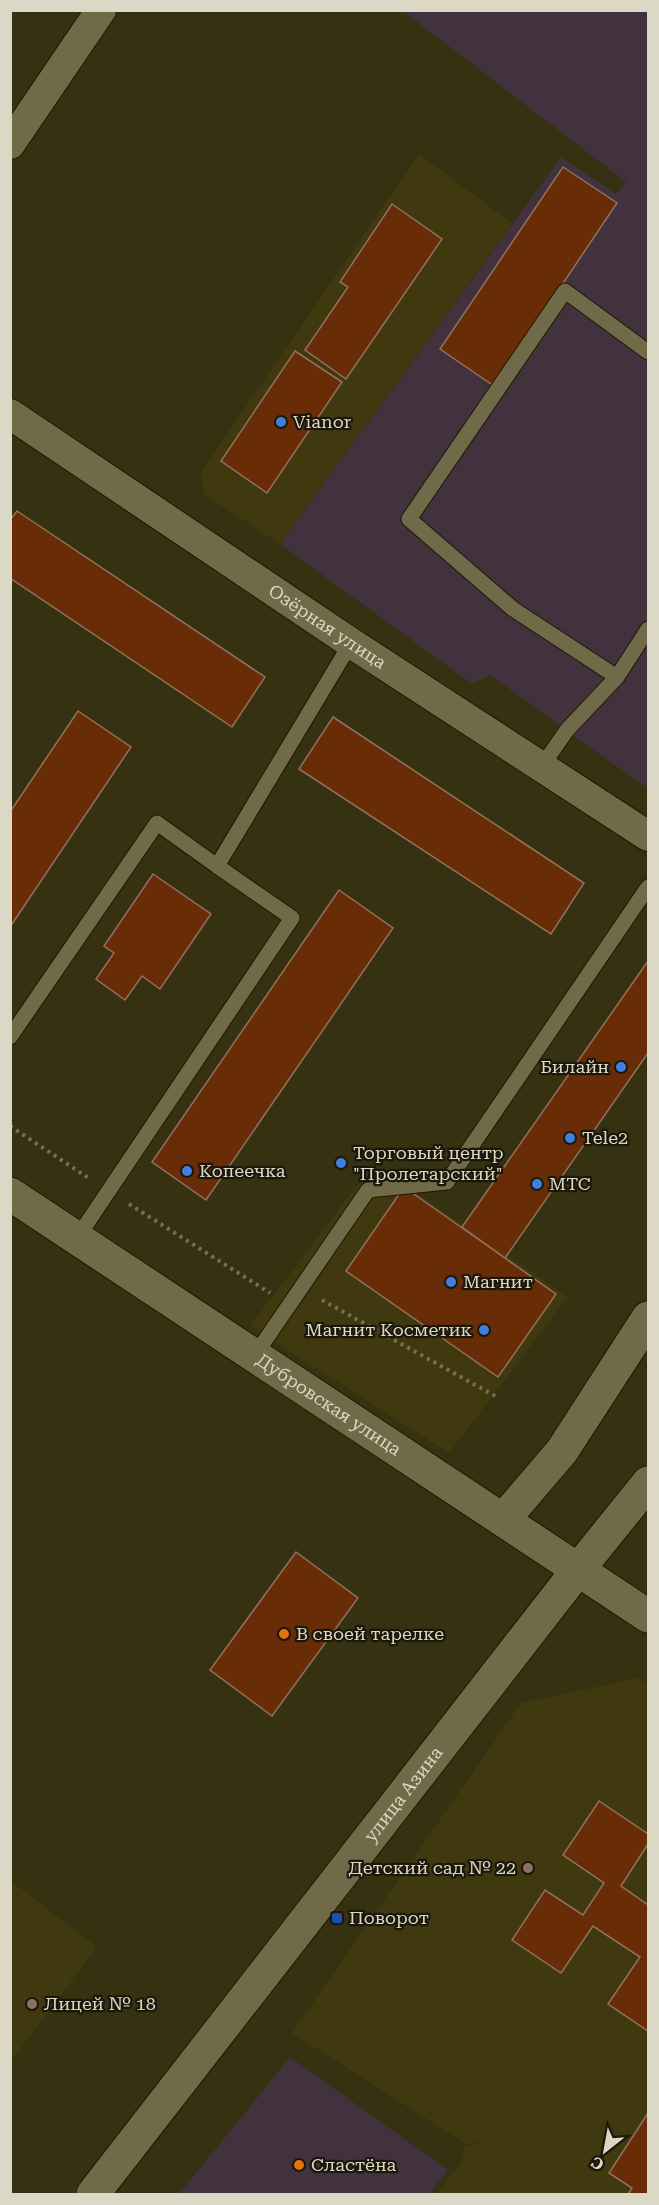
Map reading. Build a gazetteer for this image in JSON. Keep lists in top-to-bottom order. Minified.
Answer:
{"streets":{"main road":["Дубровская улица","улица Азина"],"street":["Озёрная улица"]},"crossings":[["Дубровская улица","улица Азина"]],"places":{"other":["Vianor","Билайн","Tele2","Торговый центр \"Пролетарский\"","Копеечка","МТС","Магнит","Магнит Косметик","В своей тарелке","Детский сад № 22","Лицей № 18","Сластёна"],"transit":["Поворот"]},"north":"bottom left"}
